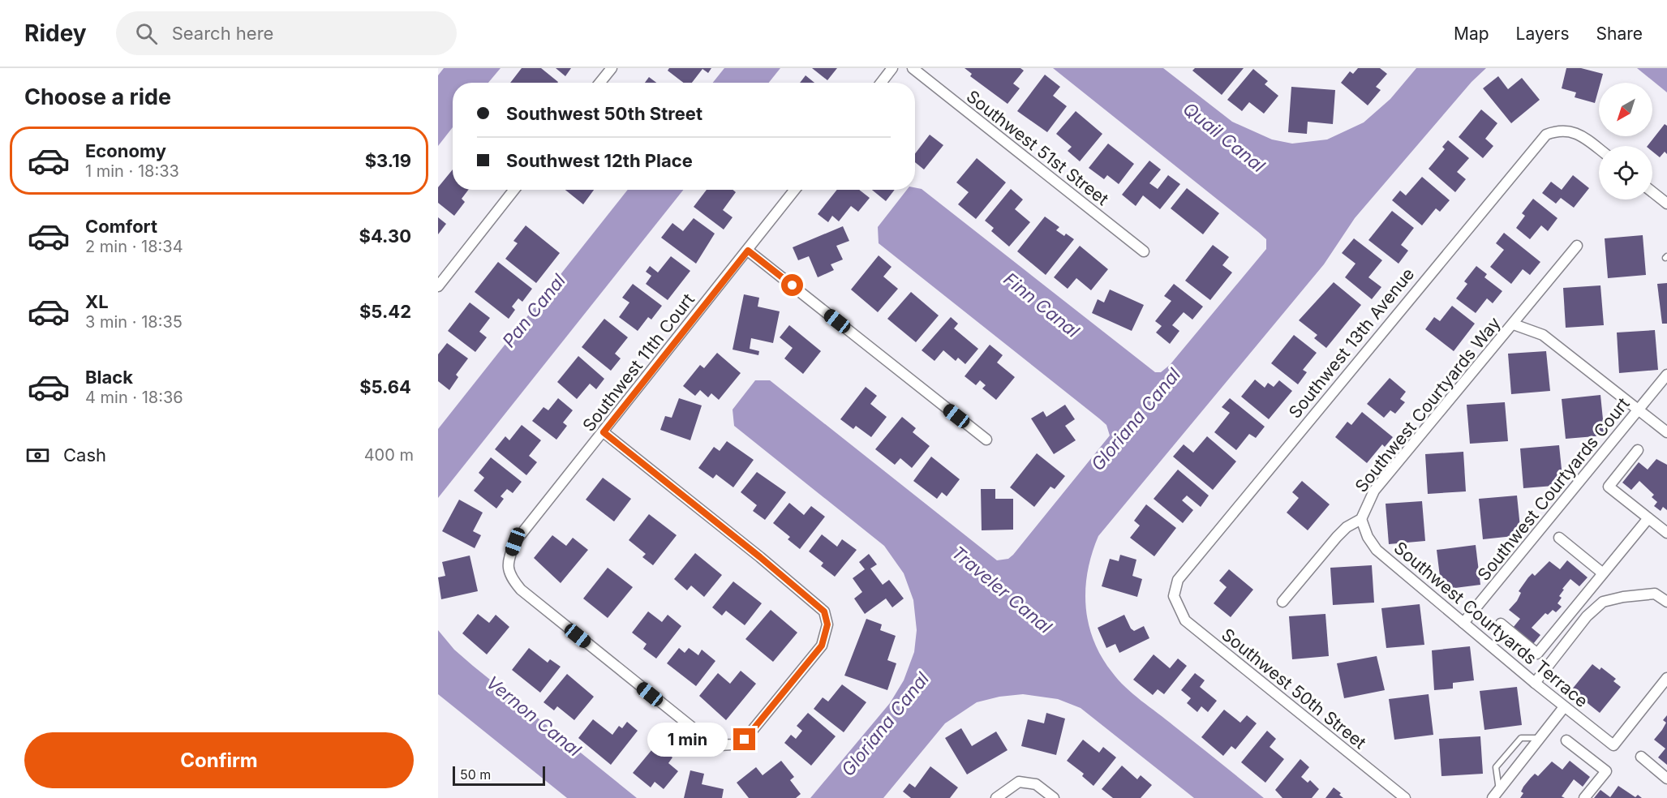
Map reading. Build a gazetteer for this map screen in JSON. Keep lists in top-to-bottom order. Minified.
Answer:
{"streets":{"street":["Southwest 51st Street","Southwest 13th Avenue","Southwest 11th Court","Southwest Courtyards Way","Southwest Courtyards Court","Southwest Courtyards Terrace","Southwest 50th Street"]},"crossings":[["Southwest 13th Avenue","Southwest 50th Street"],["Southwest Courtyards Way","Southwest Courtyards Terrace"],["Southwest Courtyards Court","Southwest Courtyards Terrace"]],"water":["Quail Canal","Finn Canal","Pan Canal","Gloriana Canal","Traveler Canal","Vernon Canal"],"scale_bar":"50 m","north":"bottom left","page":{"header":"Ridey","search":"Search here","nav":["Map","Layers","Share"],"heading":"Choose a ride","banner":["Southwest 50th Street","Southwest 12th Place"],"list":[{"name":"Economy","note":"1 min · 18:33","value":"$3.19"},{"name":"Comfort","note":"2 min · 18:34","value":"$4.30"},{"name":"XL","note":"3 min · 18:35","value":"$5.42"},{"name":"Black","note":"4 min · 18:36","value":"$5.64"}],"pay":["Cash","400 m"],"buttons":"Confirm","bubble":"1 min","scale":"50 m"}}
